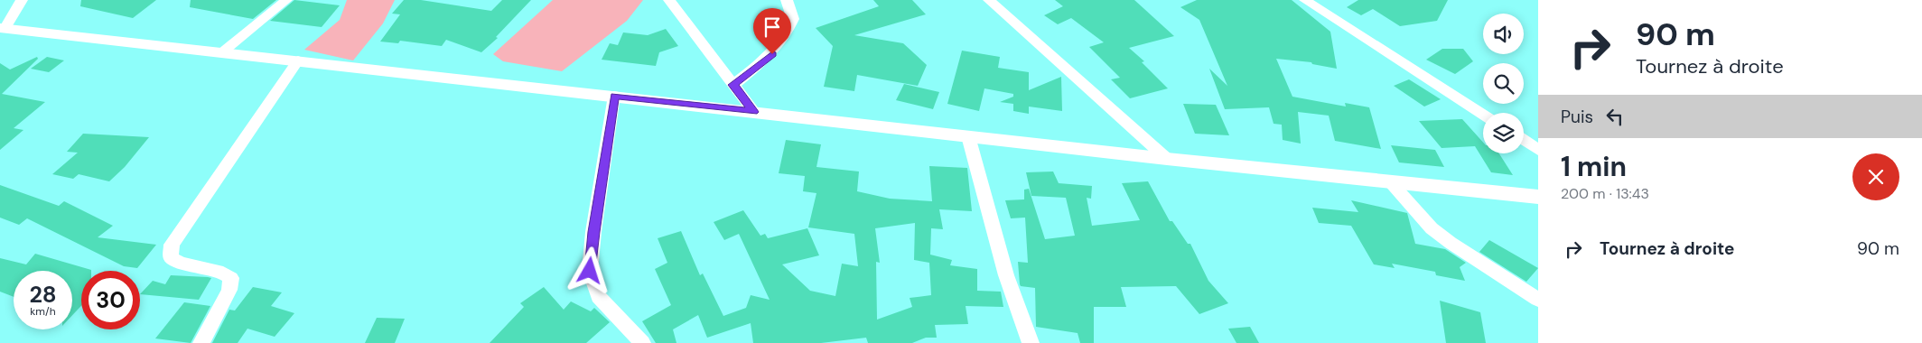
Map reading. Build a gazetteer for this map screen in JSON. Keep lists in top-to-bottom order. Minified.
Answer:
{"page":{"turn":["90 m","Tournez à droite"],"then":"Puis","heading":["1 min","200 m · 13:43"],"list":[{"name":"Tournez à droite","value":"90 m"}],"speed":"28 km/h","limit":"30"}}
